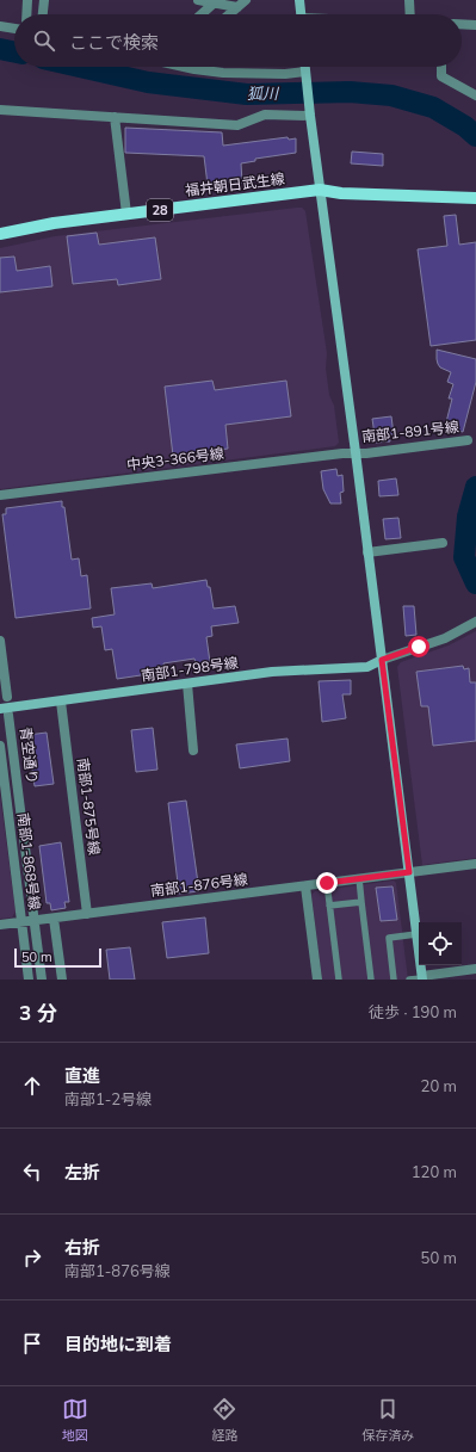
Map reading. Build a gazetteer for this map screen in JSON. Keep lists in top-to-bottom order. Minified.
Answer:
{"streets":{"main road":["福井朝日武生線","28"],"street":["南部1-891号線","中央3-366号線","南部1-798号線","青空通り","南部1-875号線","南部1-868号線","南部1-876号線"]},"crossings":[["南部1-891号線","中央3-366号線"],["南部1-798号線","青空通り"],["南部1-798号線","南部1-875号線"],["南部1-875号線","南部1-876号線"],["南部1-868号線","南部1-876号線"]],"water":["狐川"],"scale_bar":"50 m","page":{"search":"ここで検索","scale":"50 m","heading":["3 分","徒歩 · 190 m"],"list":[["直進","南部1-2号線","20 m"],["左折","120 m"],["右折","南部1-876号線","50 m"],"目的地に到着"],"nav":["地図","経路","保存済み"]}}
